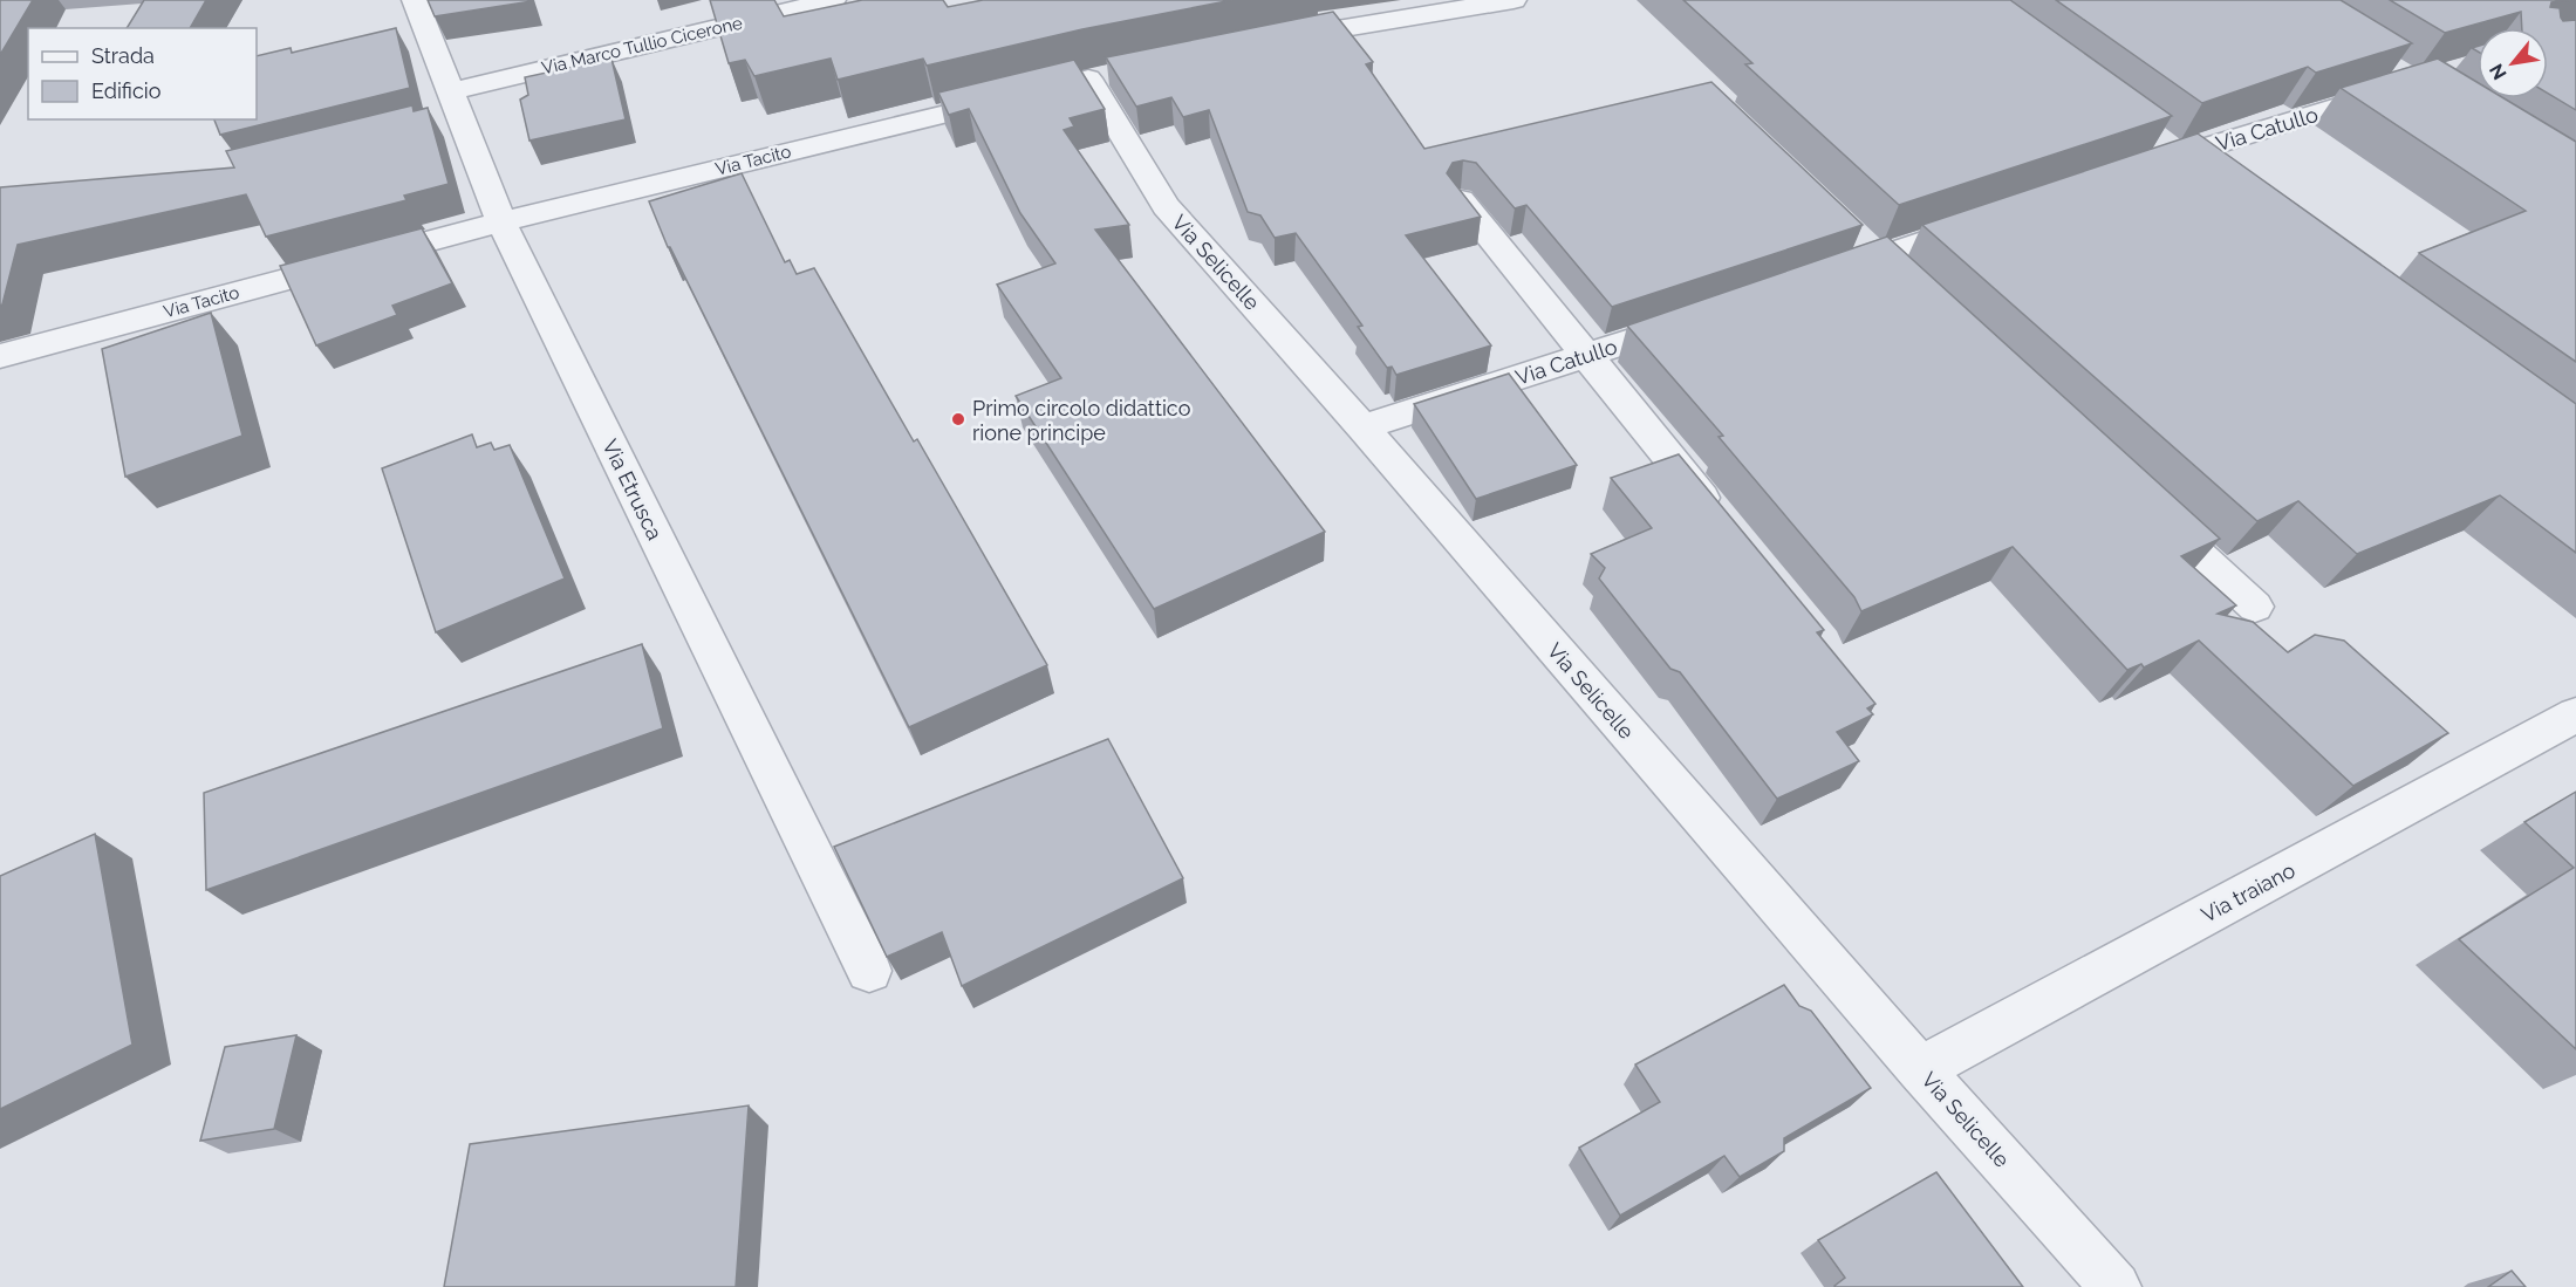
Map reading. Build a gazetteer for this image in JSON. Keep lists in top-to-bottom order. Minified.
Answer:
{"streets":{"street":["Via Marco Tullio Cicerone","Via Catullo","Via Tacito","Via Selicelle","Via Etrusca","Via traiano"]},"crossings":[["Via Marco Tullio Cicerone","Via Etrusca"],["Via Catullo","Via Selicelle"],["Via Tacito","Via Etrusca"],["Via Selicelle","Via traiano"]],"places":["Primo circolo didattico rione principe"],"legend":["Strada","Edificio"],"north":"bottom left"}
